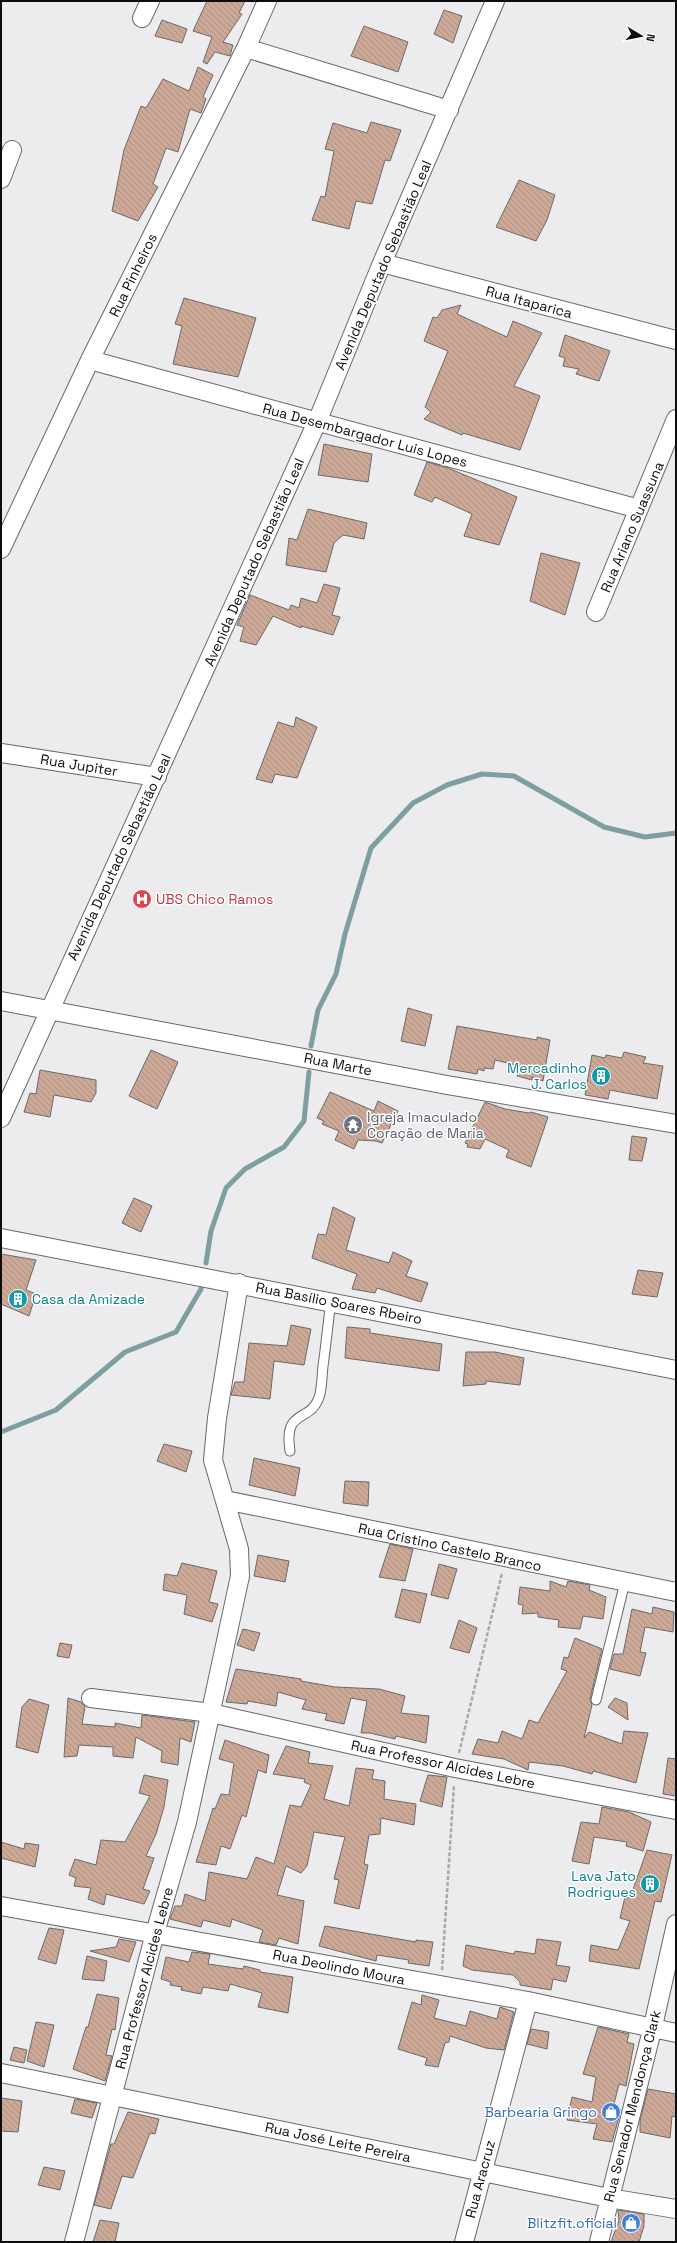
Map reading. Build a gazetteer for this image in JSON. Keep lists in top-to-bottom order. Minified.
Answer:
{"streets":{"street":["Avenida Deputado Sebastião Leal","Rua Pinheiros","Rua Itaparica","Rua Desembargador Luis Lopes","Rua Ariano Suassuna","Rua Jupiter","Rua Marte","Rua Basílio Soares Rbeiro","Rua Cristino Castelo Branco","Rua Professor Alcides Lebre","Rua Deolindo Moura","Rua Senador Mendonça Clark","Rua José Leite Pereira","Rua Aracruz"]},"crossings":[["Avenida Deputado Sebastião Leal","Rua Itaparica"],["Avenida Deputado Sebastião Leal","Rua Desembargador Luis Lopes"],["Avenida Deputado Sebastião Leal","Rua Jupiter"],["Avenida Deputado Sebastião Leal","Rua Marte"],["Rua Pinheiros","Rua Desembargador Luis Lopes"],["Rua Desembargador Luis Lopes","Rua Ariano Suassuna"],["Rua Basílio Soares Rbeiro","Rua Professor Alcides Lebre"],["Rua Cristino Castelo Branco","Rua Professor Alcides Lebre"],["Rua Professor Alcides Lebre","Rua Deolindo Moura"],["Rua Professor Alcides Lebre","Rua José Leite Pereira"],["Rua Deolindo Moura","Rua Senador Mendonça Clark"],["Rua Deolindo Moura","Rua Aracruz"],["Rua Senador Mendonça Clark","Rua José Leite Pereira"],["Rua José Leite Pereira","Rua Aracruz"]],"places":{"hospital":["UBS Chico Ramos"],"building":["Mercadinho J. Carlos","Casa da Amizade","Lava Jato Rodrigues"],"temple":["Igreja Imaculado Coração de Maria"],"shop":["Barbearia Gringo","Blitzfit.oficial"]},"north":"right"}
